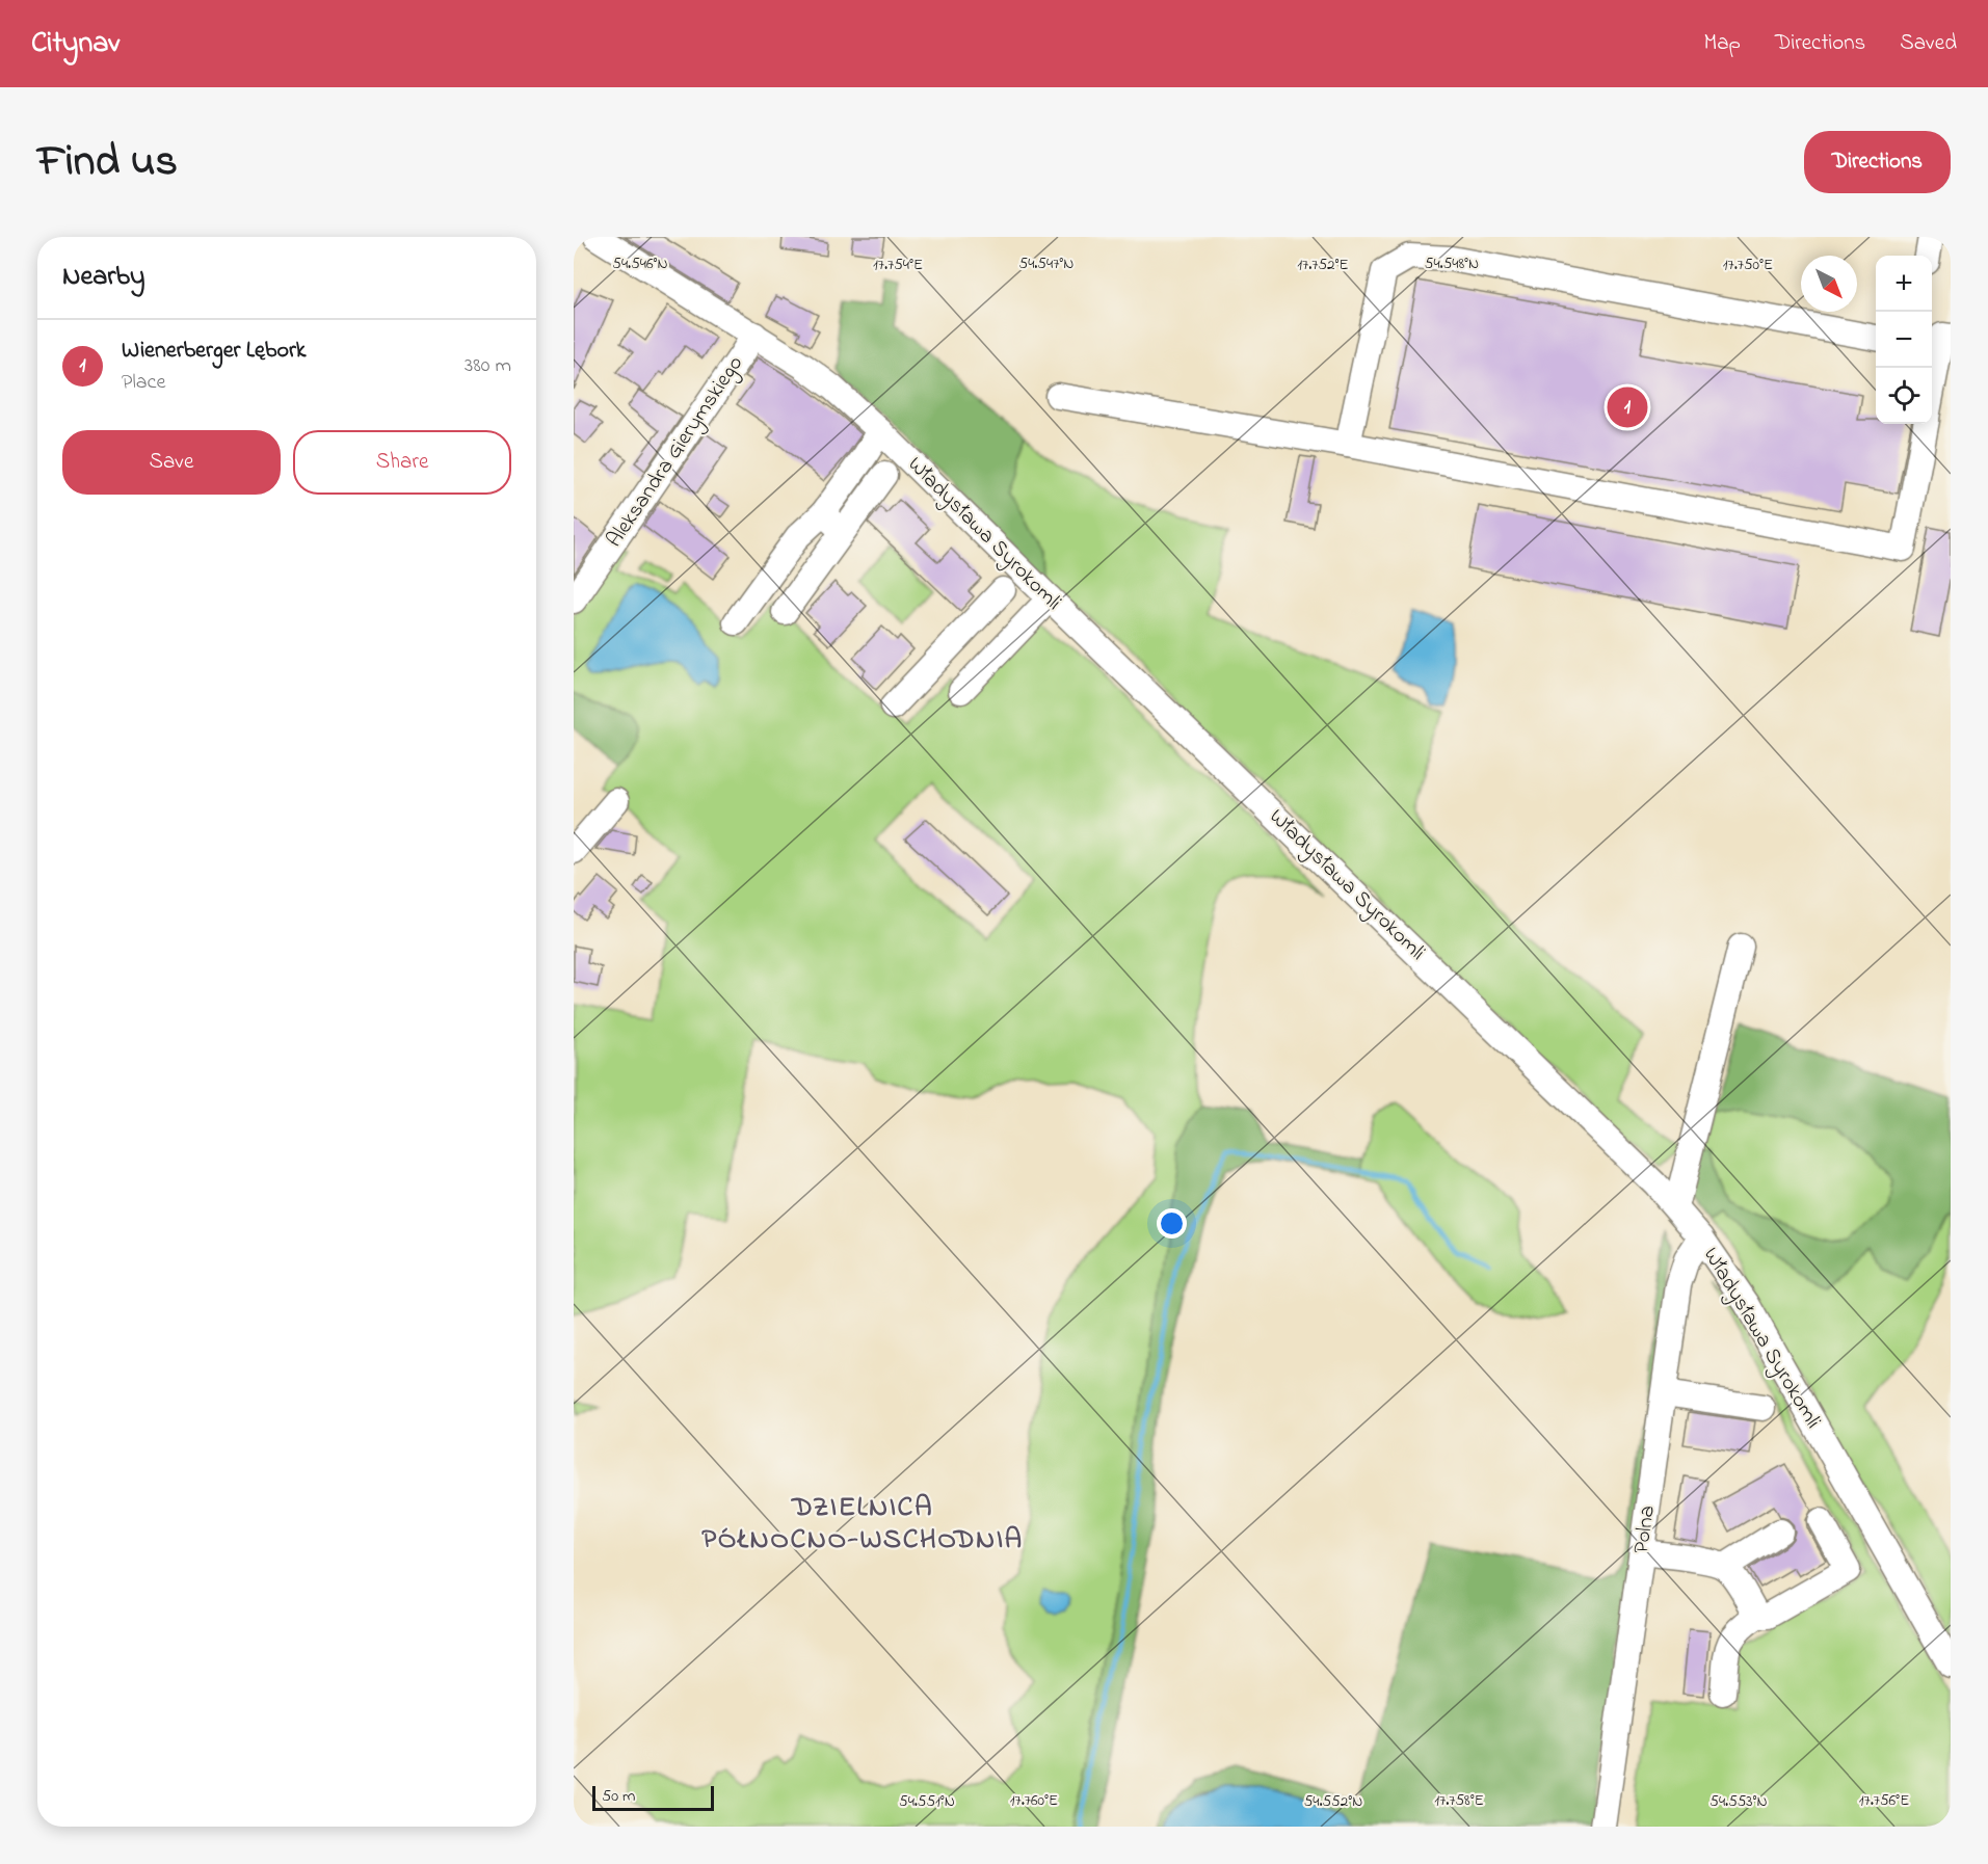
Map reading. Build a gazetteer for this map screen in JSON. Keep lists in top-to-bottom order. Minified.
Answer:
{"streets":{"street":["Aleksandra Gierymskiego","Władysława Syrokomli","Polna"]},"crossings":[["Aleksandra Gierymskiego","Władysława Syrokomli"],["Władysława Syrokomli","Polna"]],"districts":["DZIELNICA PÓŁNOCNO-WSCHODNIA"],"scale_bar":"50 m","north":"bottom right","page":{"header":"Citynav","nav":["Map","Directions","Saved"],"title":"Find us","buttons":["Directions",["Save","Share"]],"heading":"Nearby","map_buttons":["+","−"],"list":[{"mark":"1","name":"Wienerberger Lębork","note":"Place","value":"380 m"}],"pins":"1","scale":"50 m"},"coordinates":["54.546°N","54.547°N","54.548°N","17.754°E","17.752°E","17.750°E","17.760°E","17.758°E","17.756°E","54.551°N","54.552°N","54.553°N"]}
